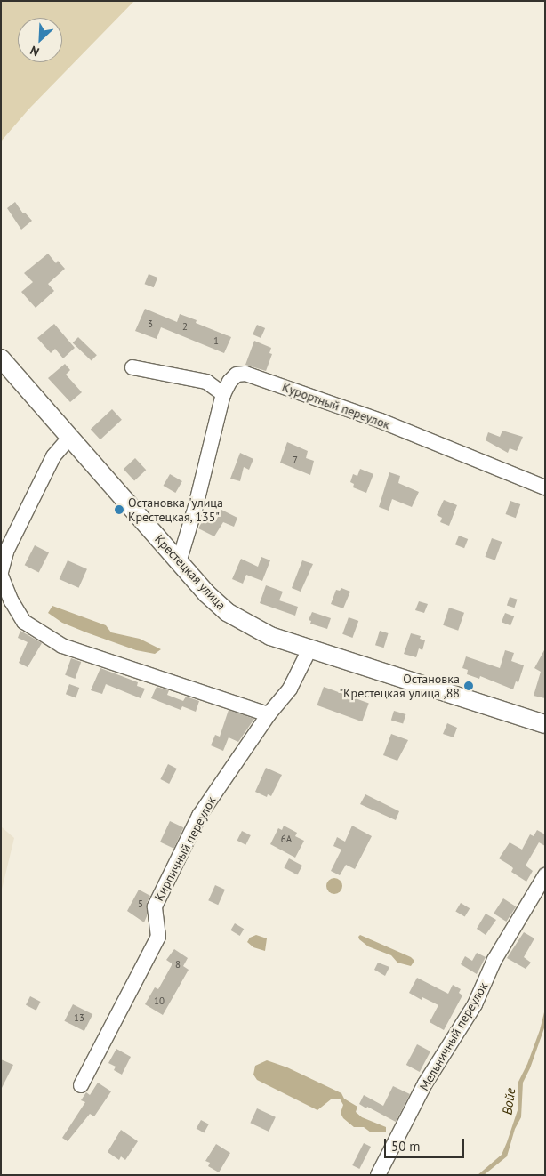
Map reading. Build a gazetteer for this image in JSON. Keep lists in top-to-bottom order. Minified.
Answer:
{"streets":{"main road":["Крестецкая улица"],"street":["Курортный переулок","Кирпичный переулок","Мельничный переулок"]},"crossings":[["Крестецкая улица","Кирпичный переулок"]],"water":["Войе"],"places":["Остановка \"улица Крестецкая, 135\"","Остановка \"Крестецкая улица ,88"],"house_numbers":["3","2","1","7","6А","5","8","10","13"],"scale_bar":"50 m","north":"bottom left"}
